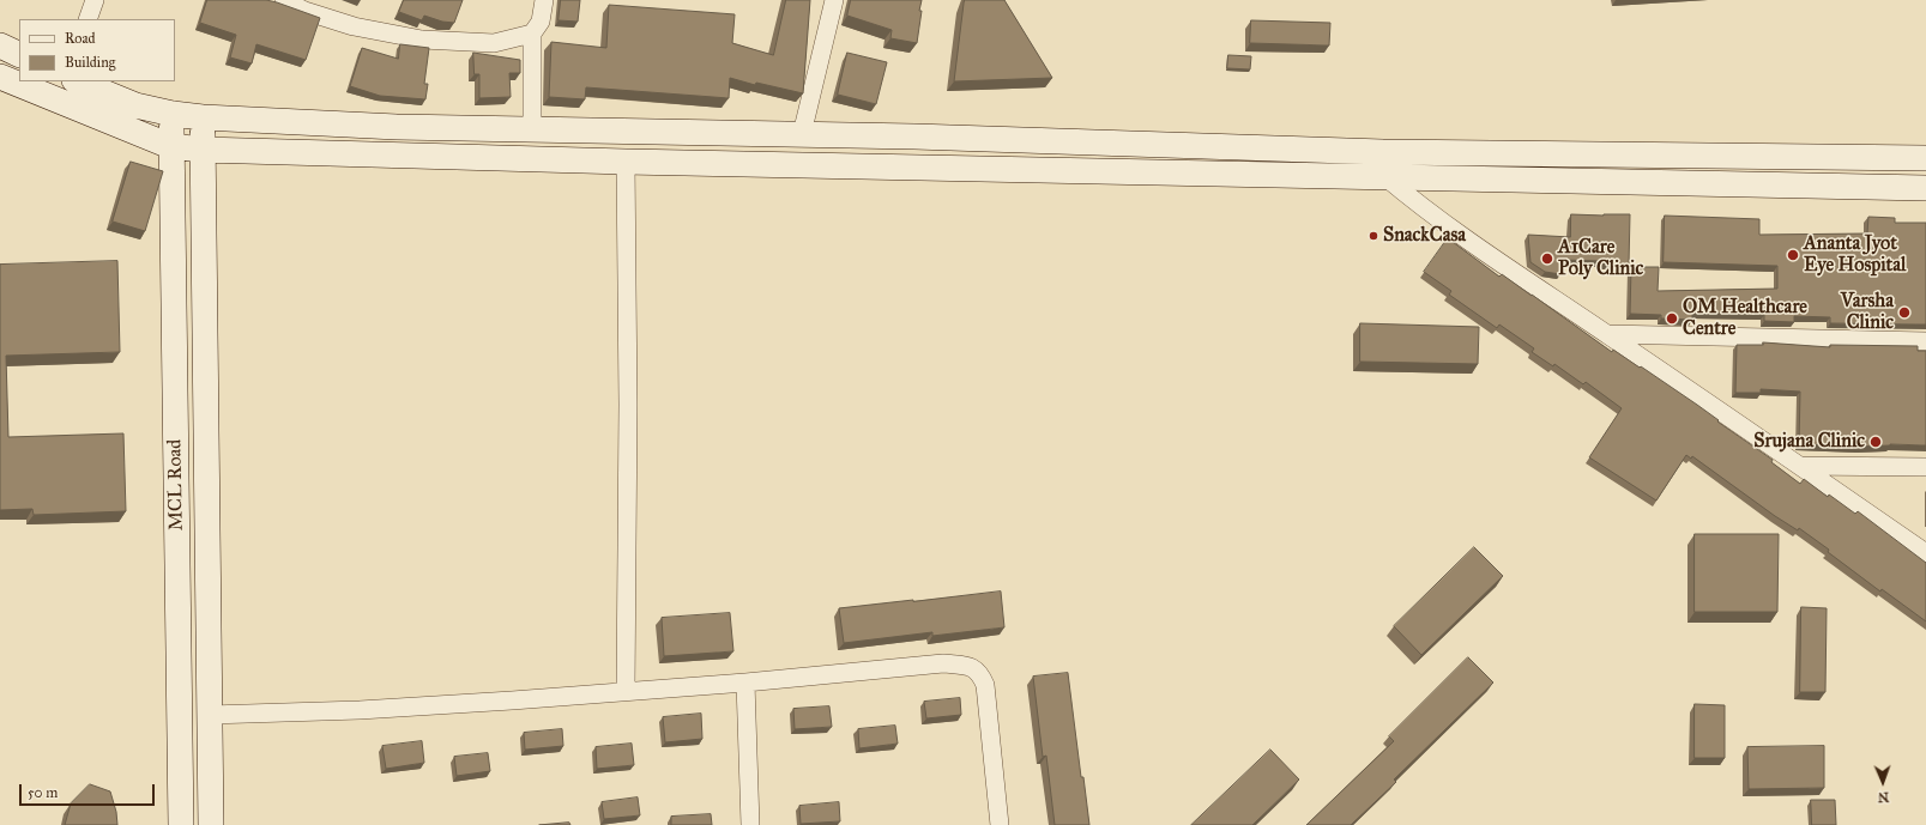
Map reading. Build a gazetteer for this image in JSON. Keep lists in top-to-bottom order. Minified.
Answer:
{"streets":{"main road":["MCL Road"]},"places":["SnackCasa","Ananta Jyot Eye Hospital","A1Care Poly Clinic","Varsha Clinic","OM Healthcare Centre","Srujana Clinic"],"legend":["Road","Building"],"scale_bar":"50 m","north":"bottom"}
